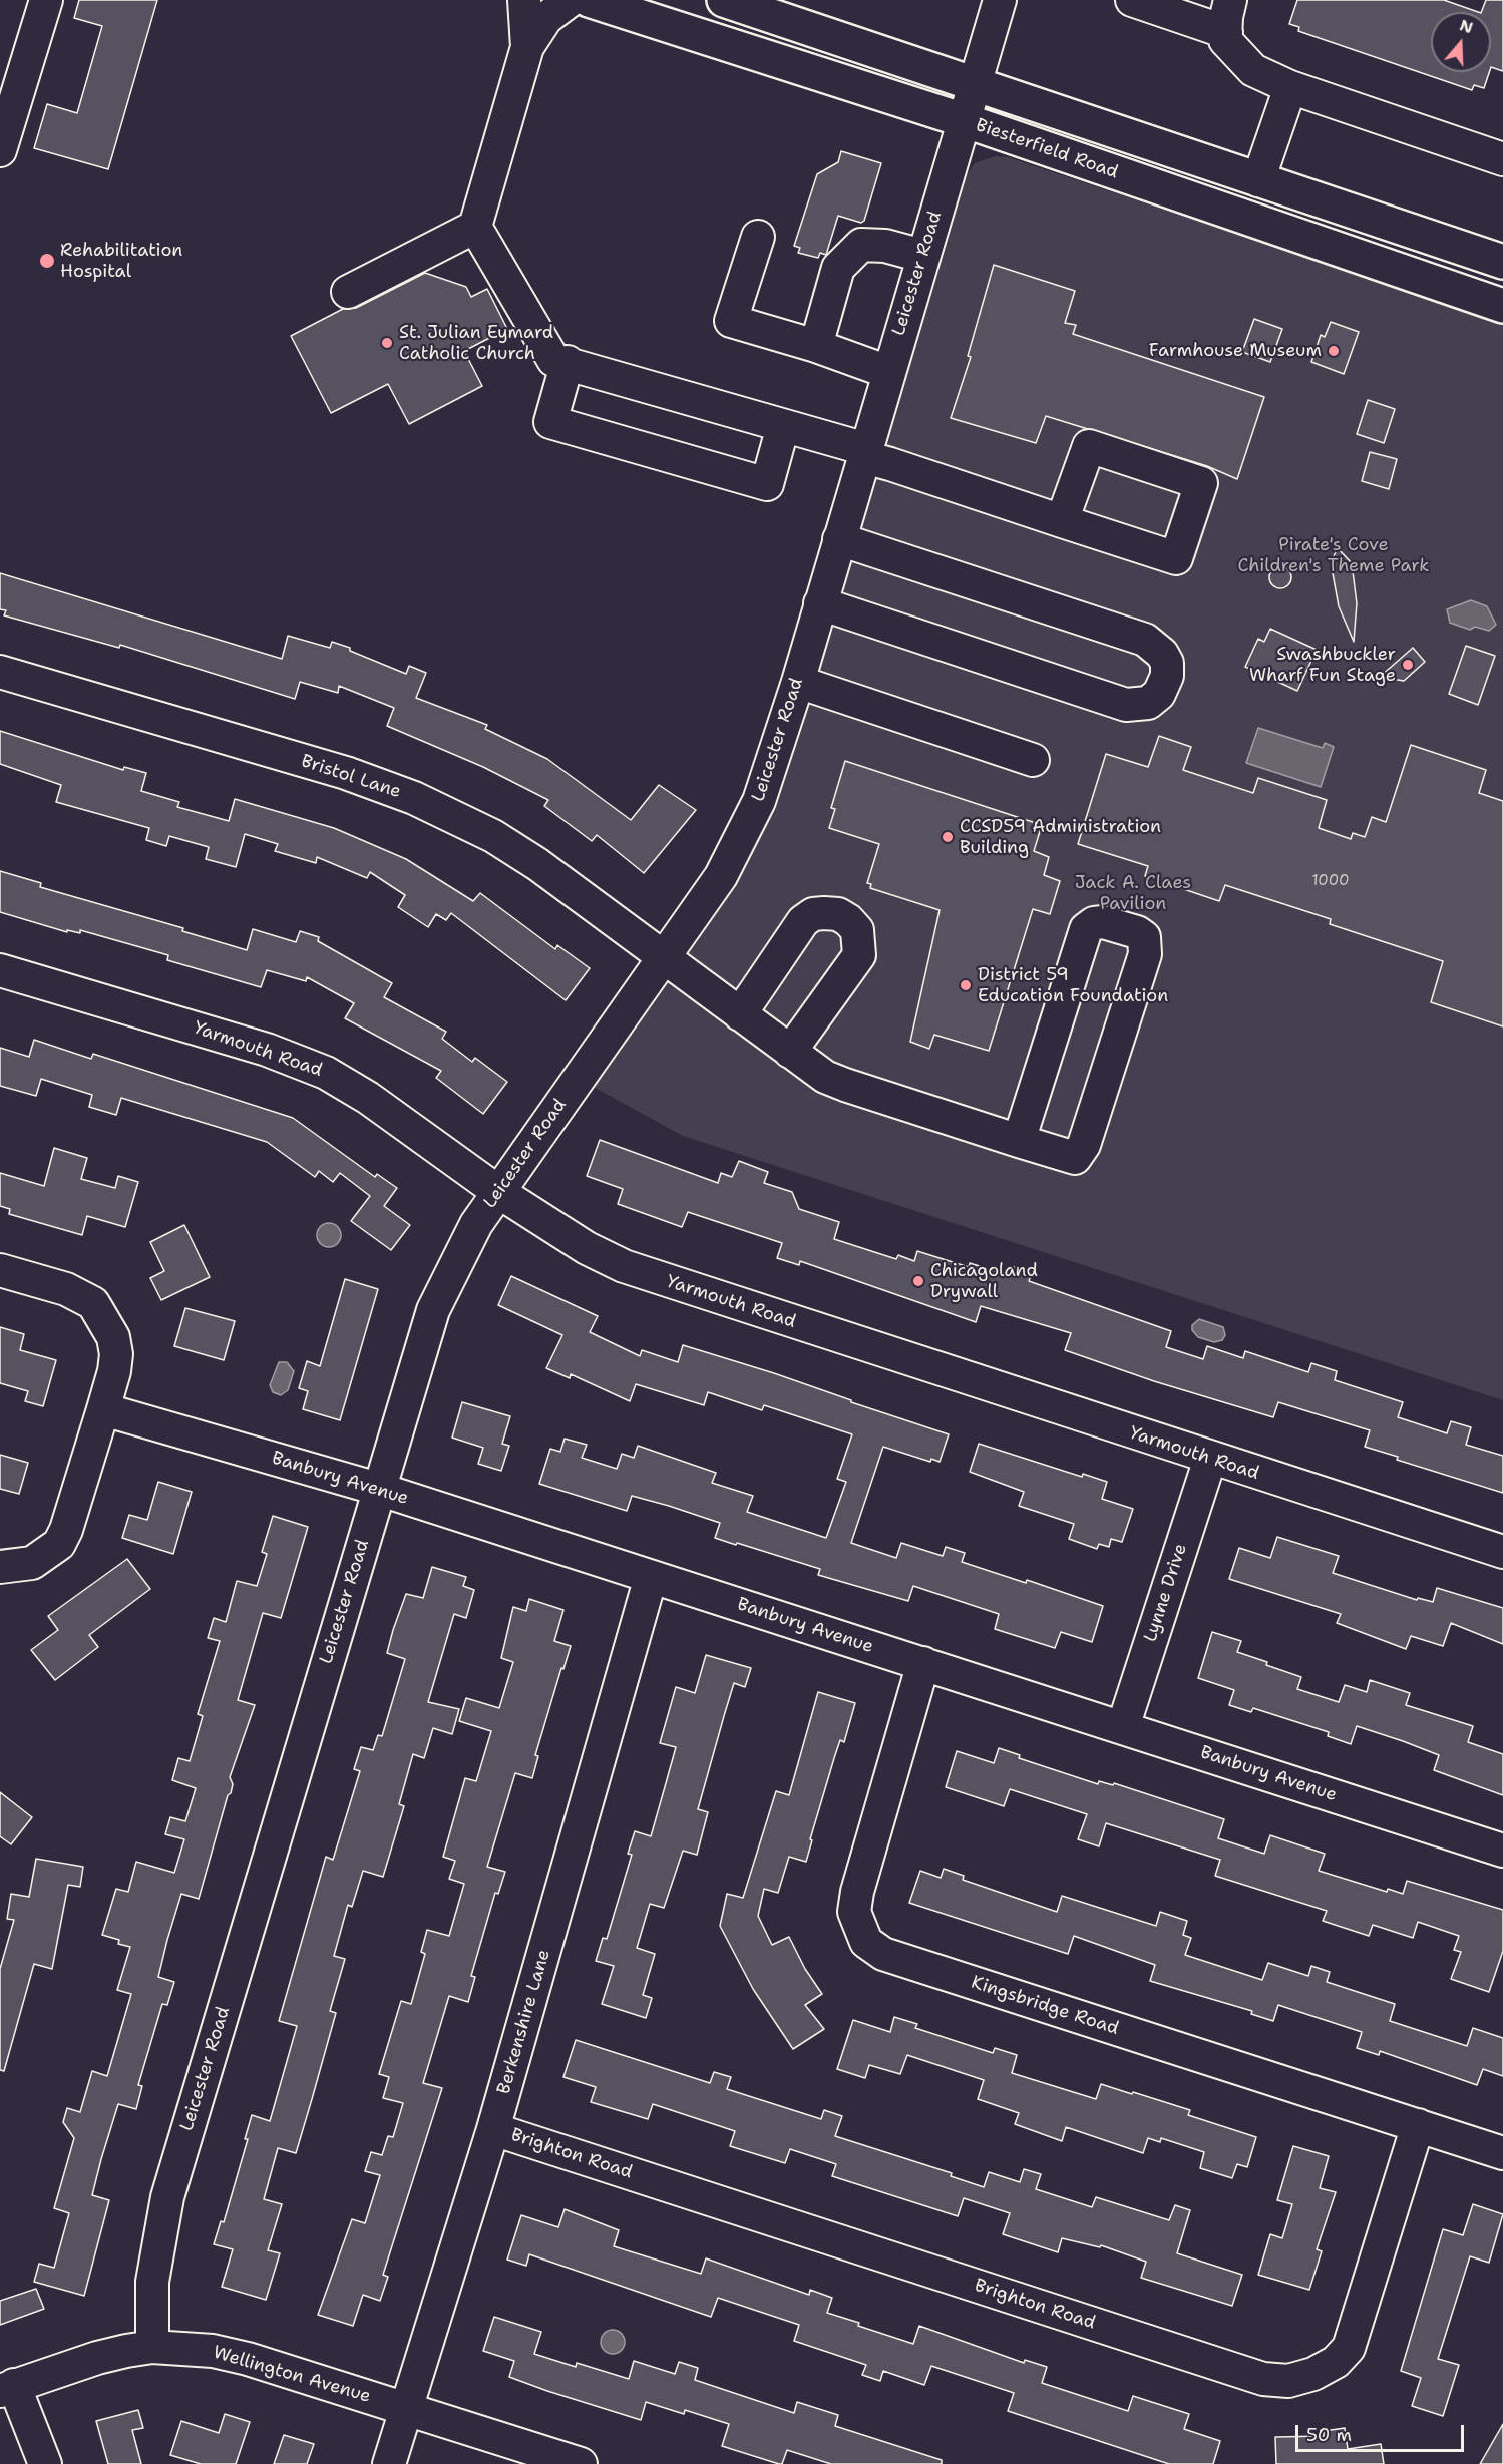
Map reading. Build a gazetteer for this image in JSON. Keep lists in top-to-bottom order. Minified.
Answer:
{"streets":{"main road":["Biesterfield Road"],"street":["Leicester Road","Bristol Lane","Yarmouth Road","Banbury Avenue","Lynne Drive","Kingsbridge Road","Berkenshire Lane","Brighton Road","Wellington Avenue"]},"crossings":[["Biesterfield Road","Leicester Road"],["Leicester Road","Bristol Lane"],["Leicester Road","Yarmouth Road"],["Leicester Road","Banbury Avenue"],["Leicester Road","Wellington Avenue"],["Yarmouth Road","Lynne Drive"],["Banbury Avenue","Lynne Drive"],["Banbury Avenue","Kingsbridge Road"],["Banbury Avenue","Berkenshire Lane"],["Kingsbridge Road","Brighton Road"],["Berkenshire Lane","Brighton Road"],["Berkenshire Lane","Wellington Avenue"]],"parks":["Pirate's Cove Children's Theme Park","Jack A. Claes Pavilion"],"places":["Rehabilitation Hospital","St. Julian Eymard Catholic Church","Farmhouse Museum","Swashbuckler Wharf Fun Stage","CCSD59 Administration Building","District 59 Education Foundation","Chicagoland Drywall"],"house_numbers":["1000"],"scale_bar":"50 m","north":"top"}
